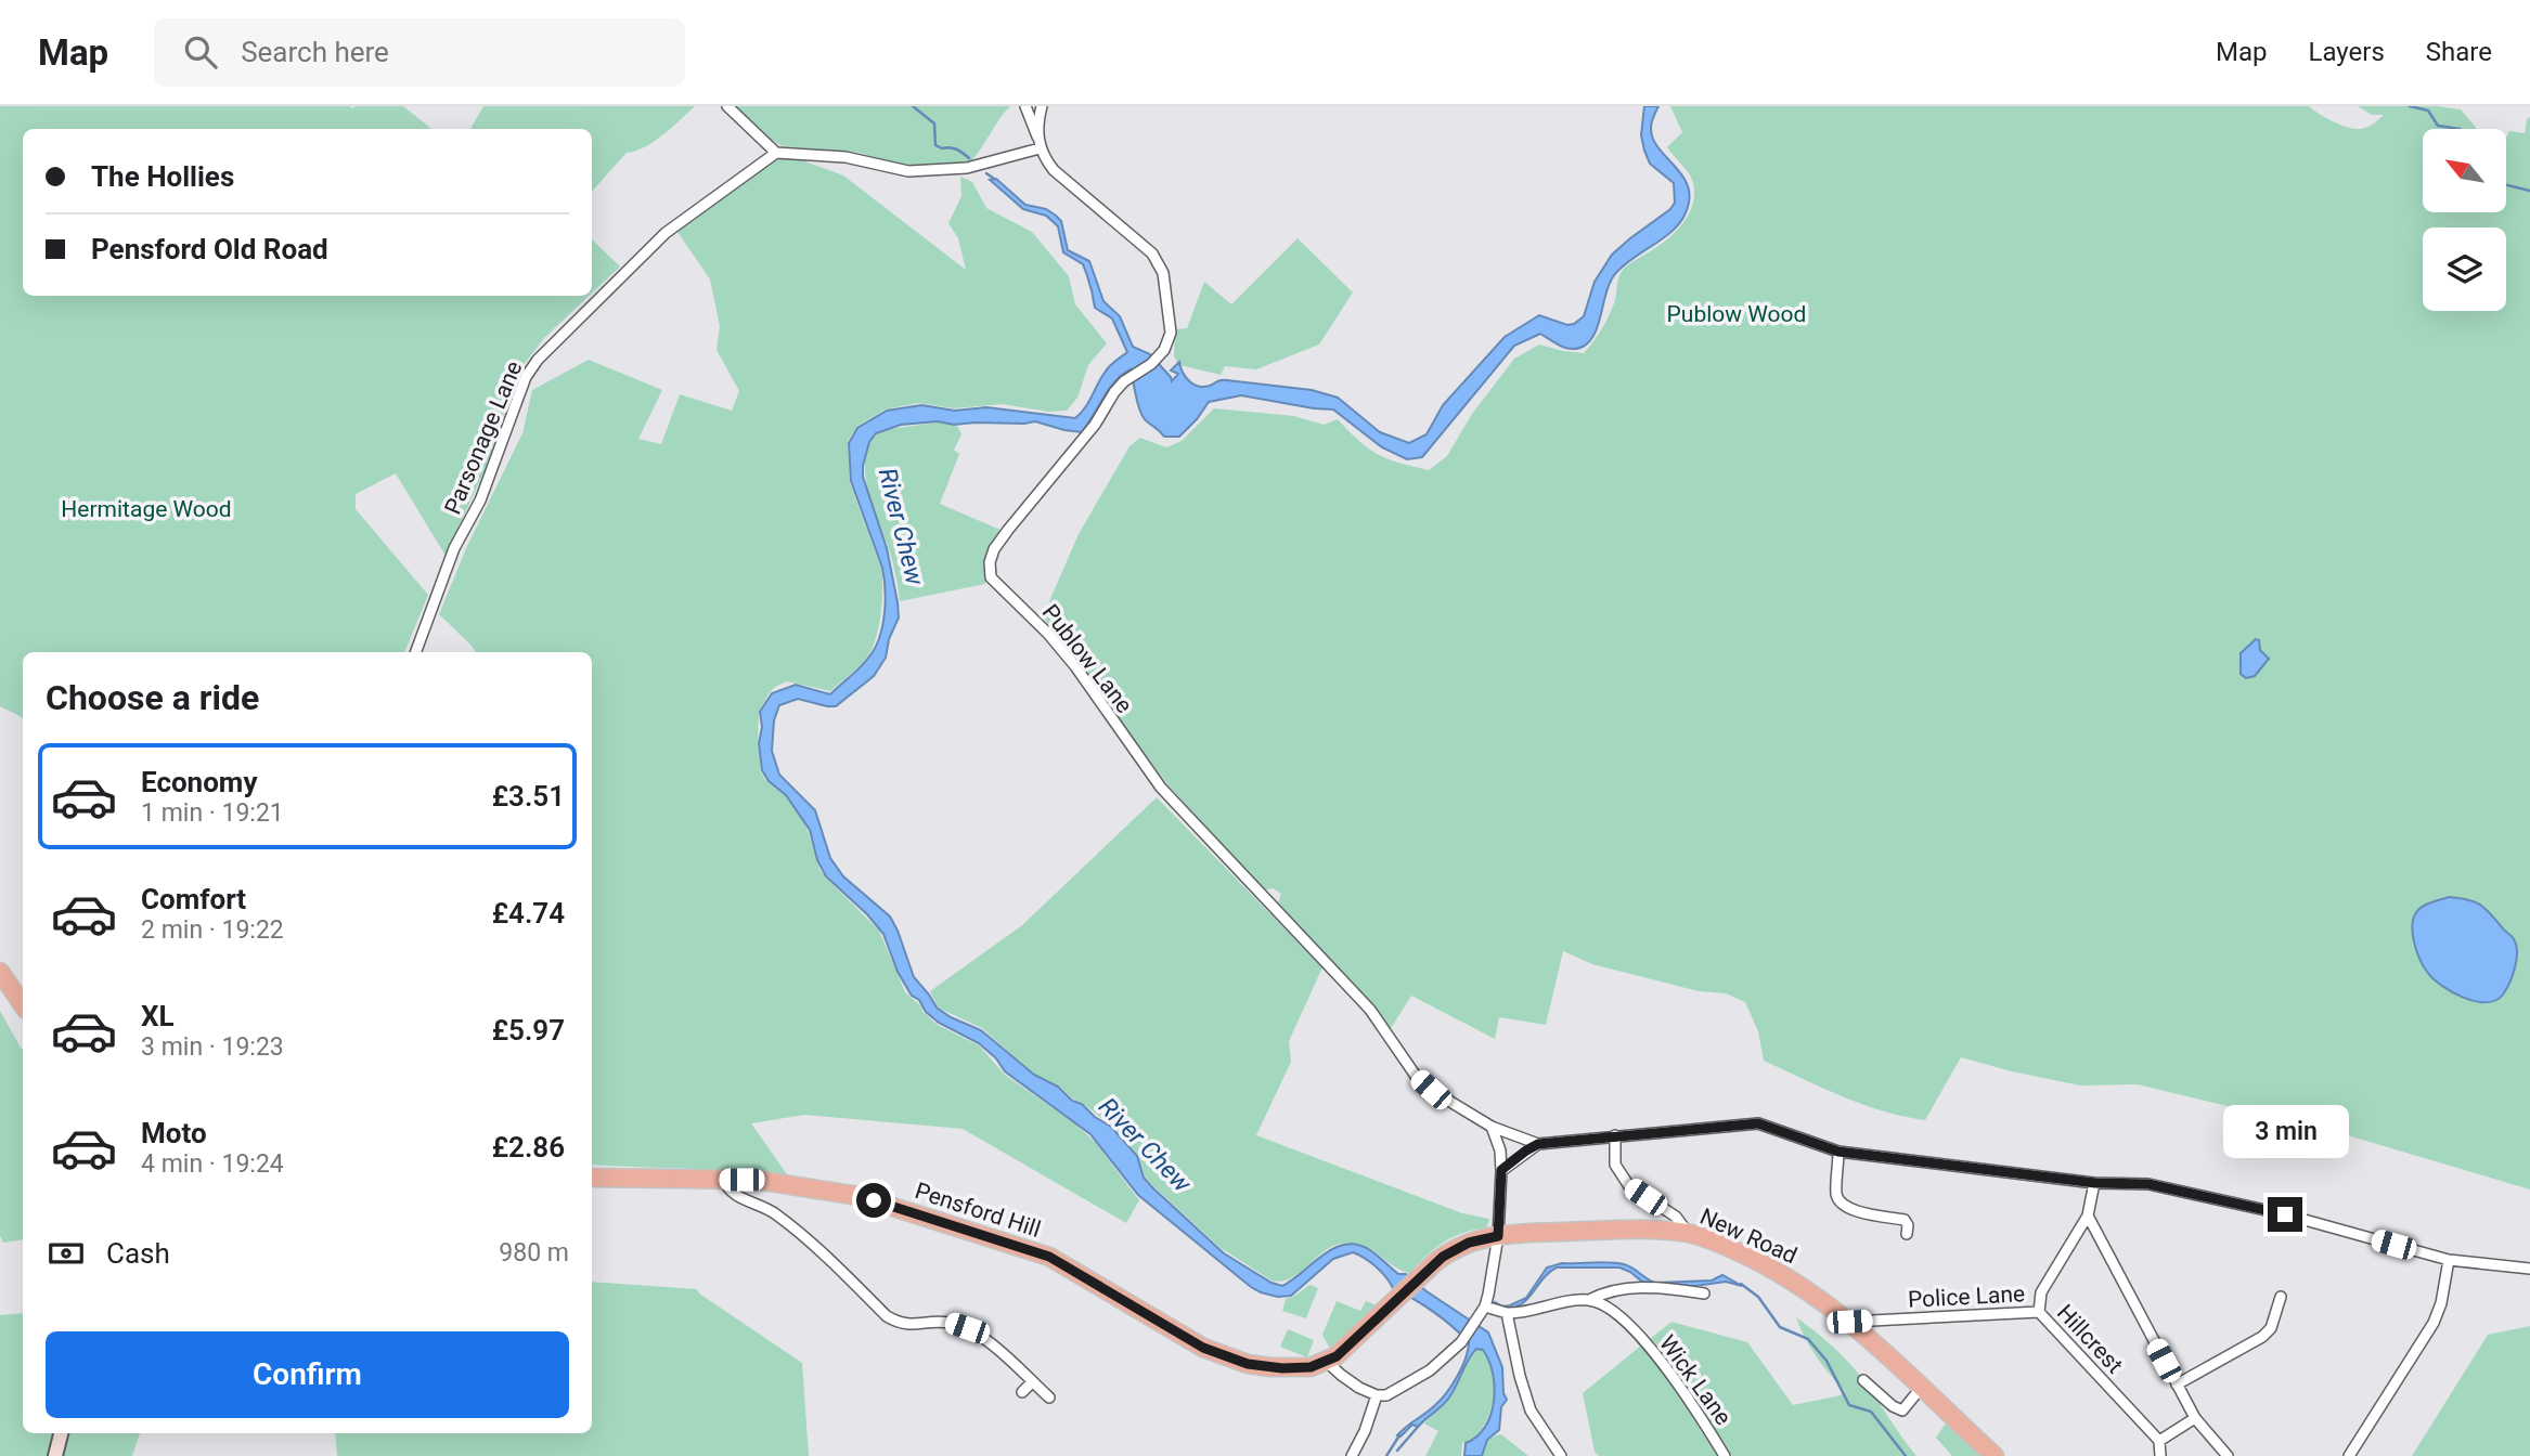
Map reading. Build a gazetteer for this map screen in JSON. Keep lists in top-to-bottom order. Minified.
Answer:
{"streets":{"highway":["Pensford Hill","New Road"],"street":["Parsonage Lane","Publow Lane","Police Lane","Hillcrest","Wick Lane"]},"crossings":[["Pensford Hill","New Road"],["New Road","Police Lane"],["Police Lane","Hillcrest"]],"water":["River Chew"],"parks":["Publow Wood","Hermitage Wood"],"north":"top left","page":{"header":"Map","search":"Search here","nav":["Map","Layers","Share"],"banner":["The Hollies","Pensford Old Road"],"heading":"Choose a ride","list":[{"name":"Economy","note":"1 min · 19:21","value":"£3.51"},{"name":"Comfort","note":"2 min · 19:22","value":"£4.74"},{"name":"XL","note":"3 min · 19:23","value":"£5.97"},{"name":"Moto","note":"4 min · 19:24","value":"£2.86"}],"bubble":"3 min","pay":["Cash","980 m"],"buttons":"Confirm"}}
